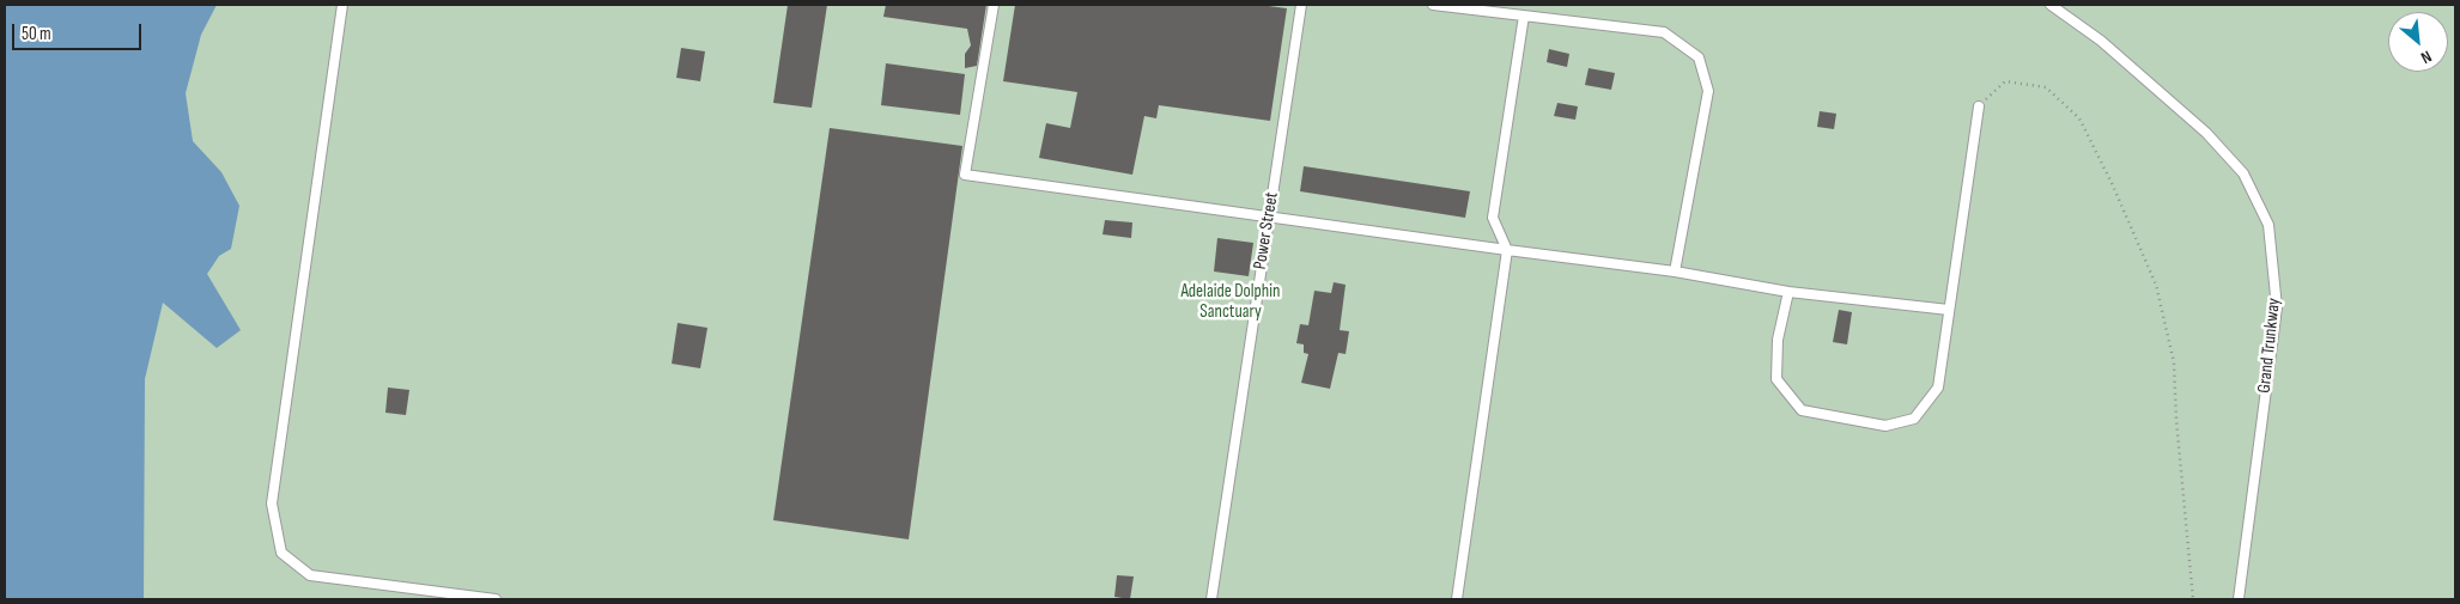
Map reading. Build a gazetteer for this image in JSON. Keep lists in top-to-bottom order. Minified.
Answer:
{"streets":{"lane":["Power Street","Grand Trunkway"]},"parks":["Adelaide Dolphin Sanctuary"],"scale_bar":"50 m","north":"bottom right"}
